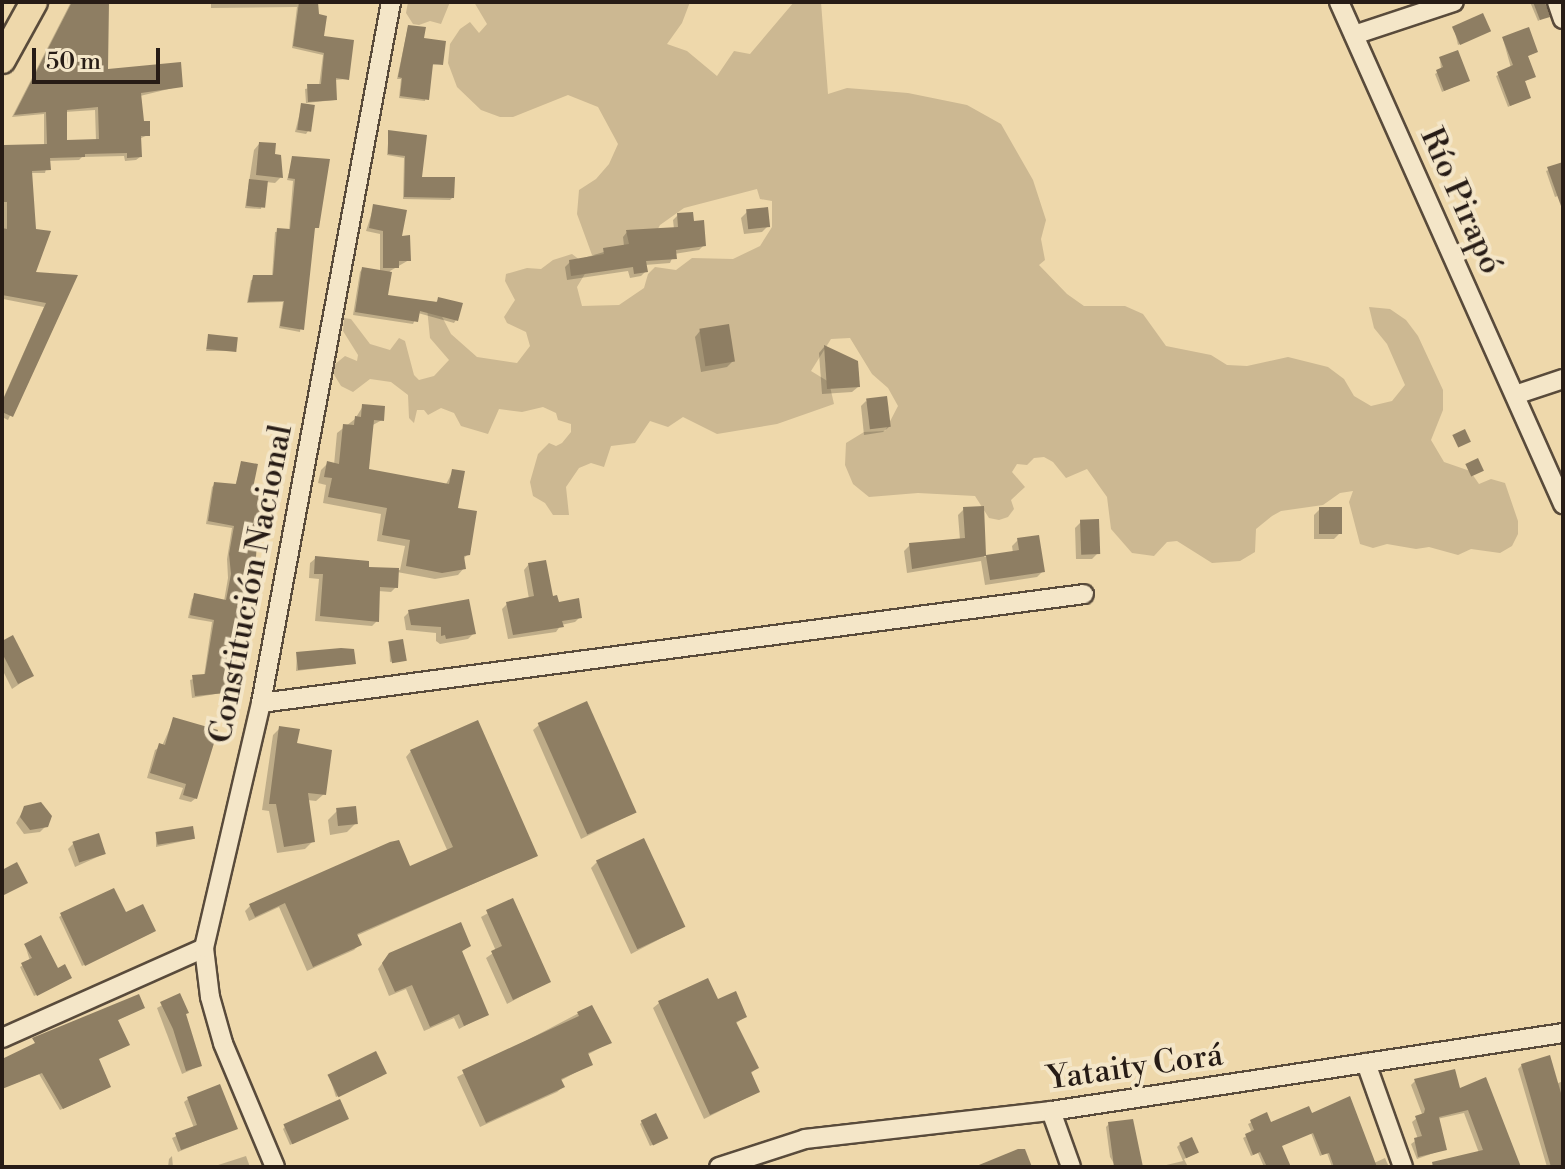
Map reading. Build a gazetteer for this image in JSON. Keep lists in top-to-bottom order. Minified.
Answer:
{"streets":{"street":["Río Pirapó","Constitución Nacional","Yataity Corá"]},"scale_bar":"50 m"}
